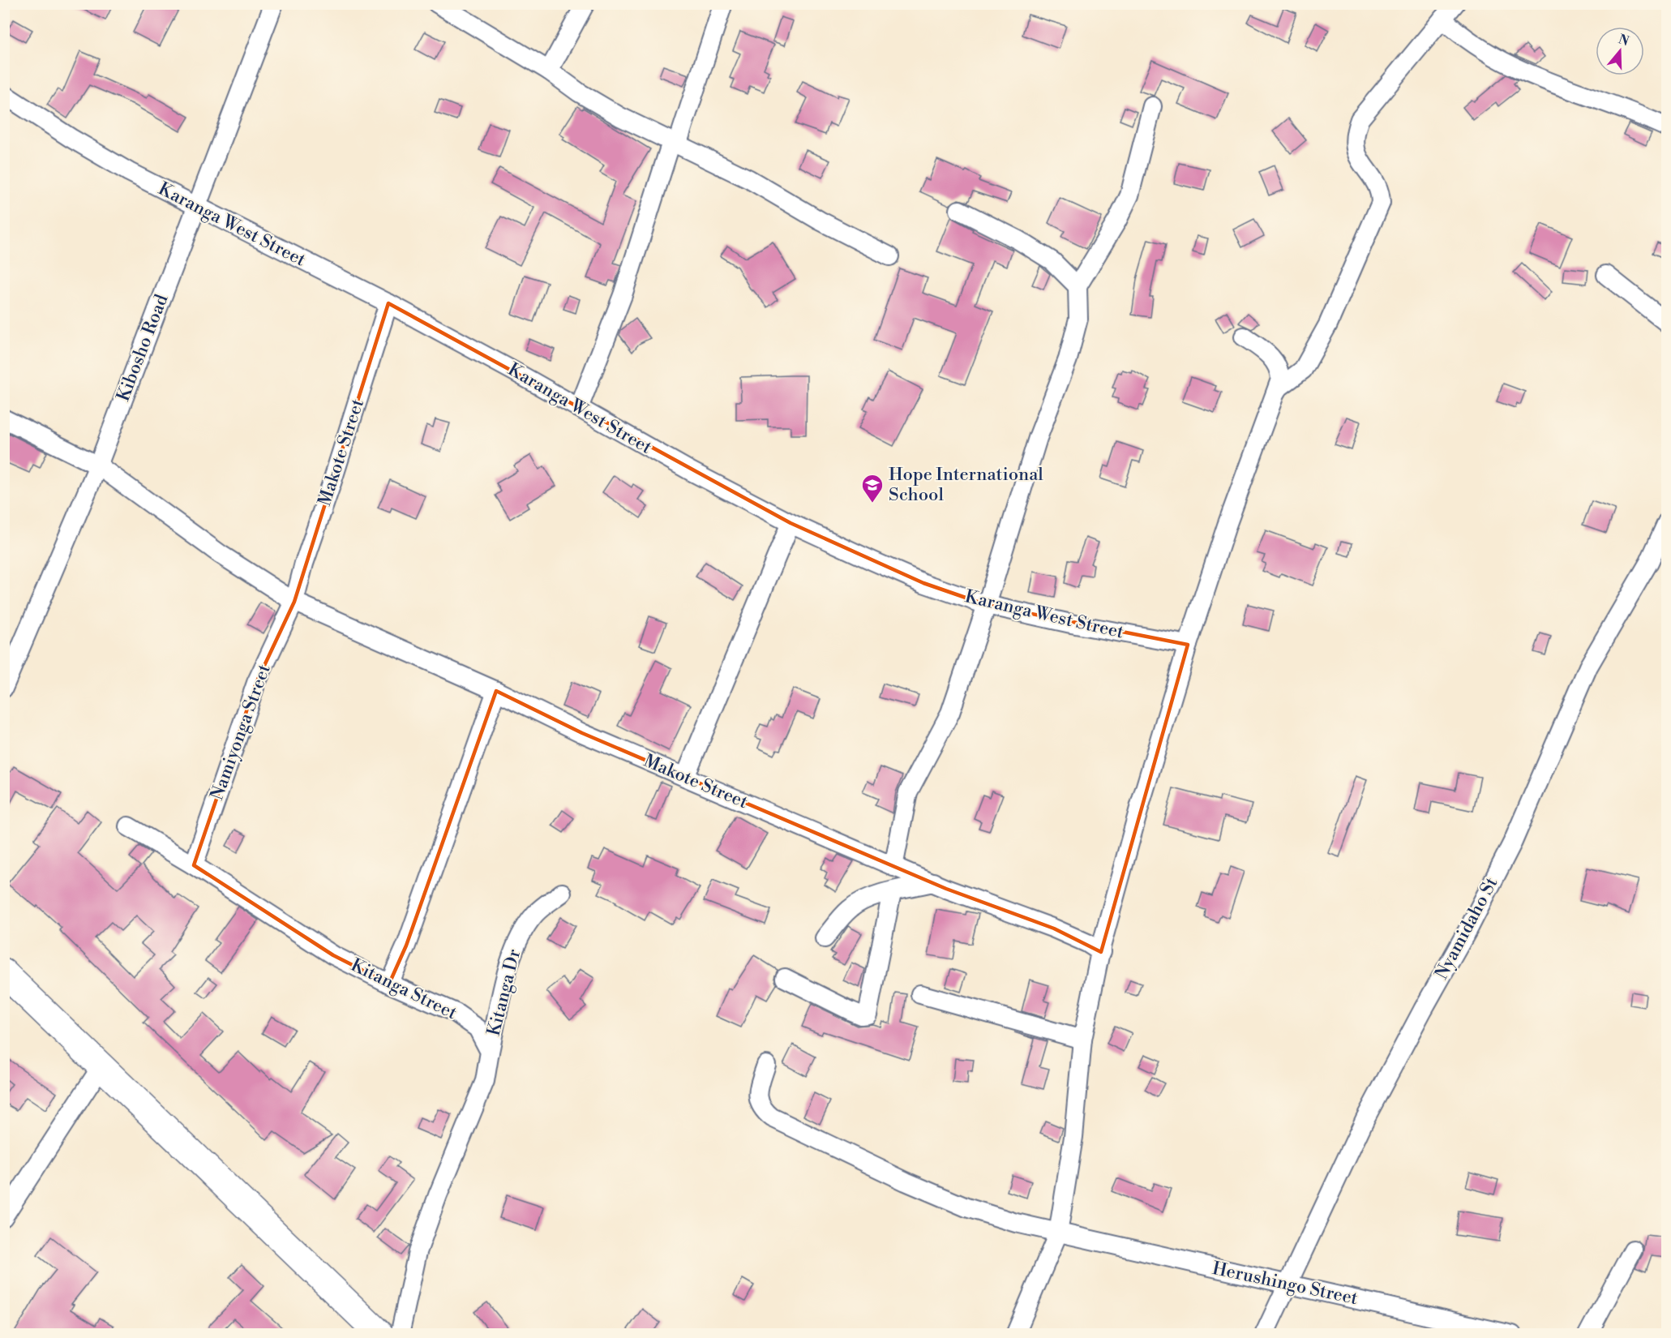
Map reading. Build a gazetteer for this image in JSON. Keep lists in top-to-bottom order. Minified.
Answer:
{"streets":{"street":["Karanga West Street","Kibosho Road","Makote Street","Namiyonga Street","Nyamidaho St","Kitanga Street","Kitanga Dr","Herushingo Street"]},"crossings":[["Karanga West Street","Kibosho Road"],["Karanga West Street","Makote Street"],["Kibosho Road","Makote Street"],["Makote Street","Namiyonga Street"],["Namiyonga Street","Kitanga Street"],["Nyamidaho St","Herushingo Street"],["Kitanga Street","Kitanga Dr"]],"places":{"school or university":["Hope International School"]},"north":"top"}
